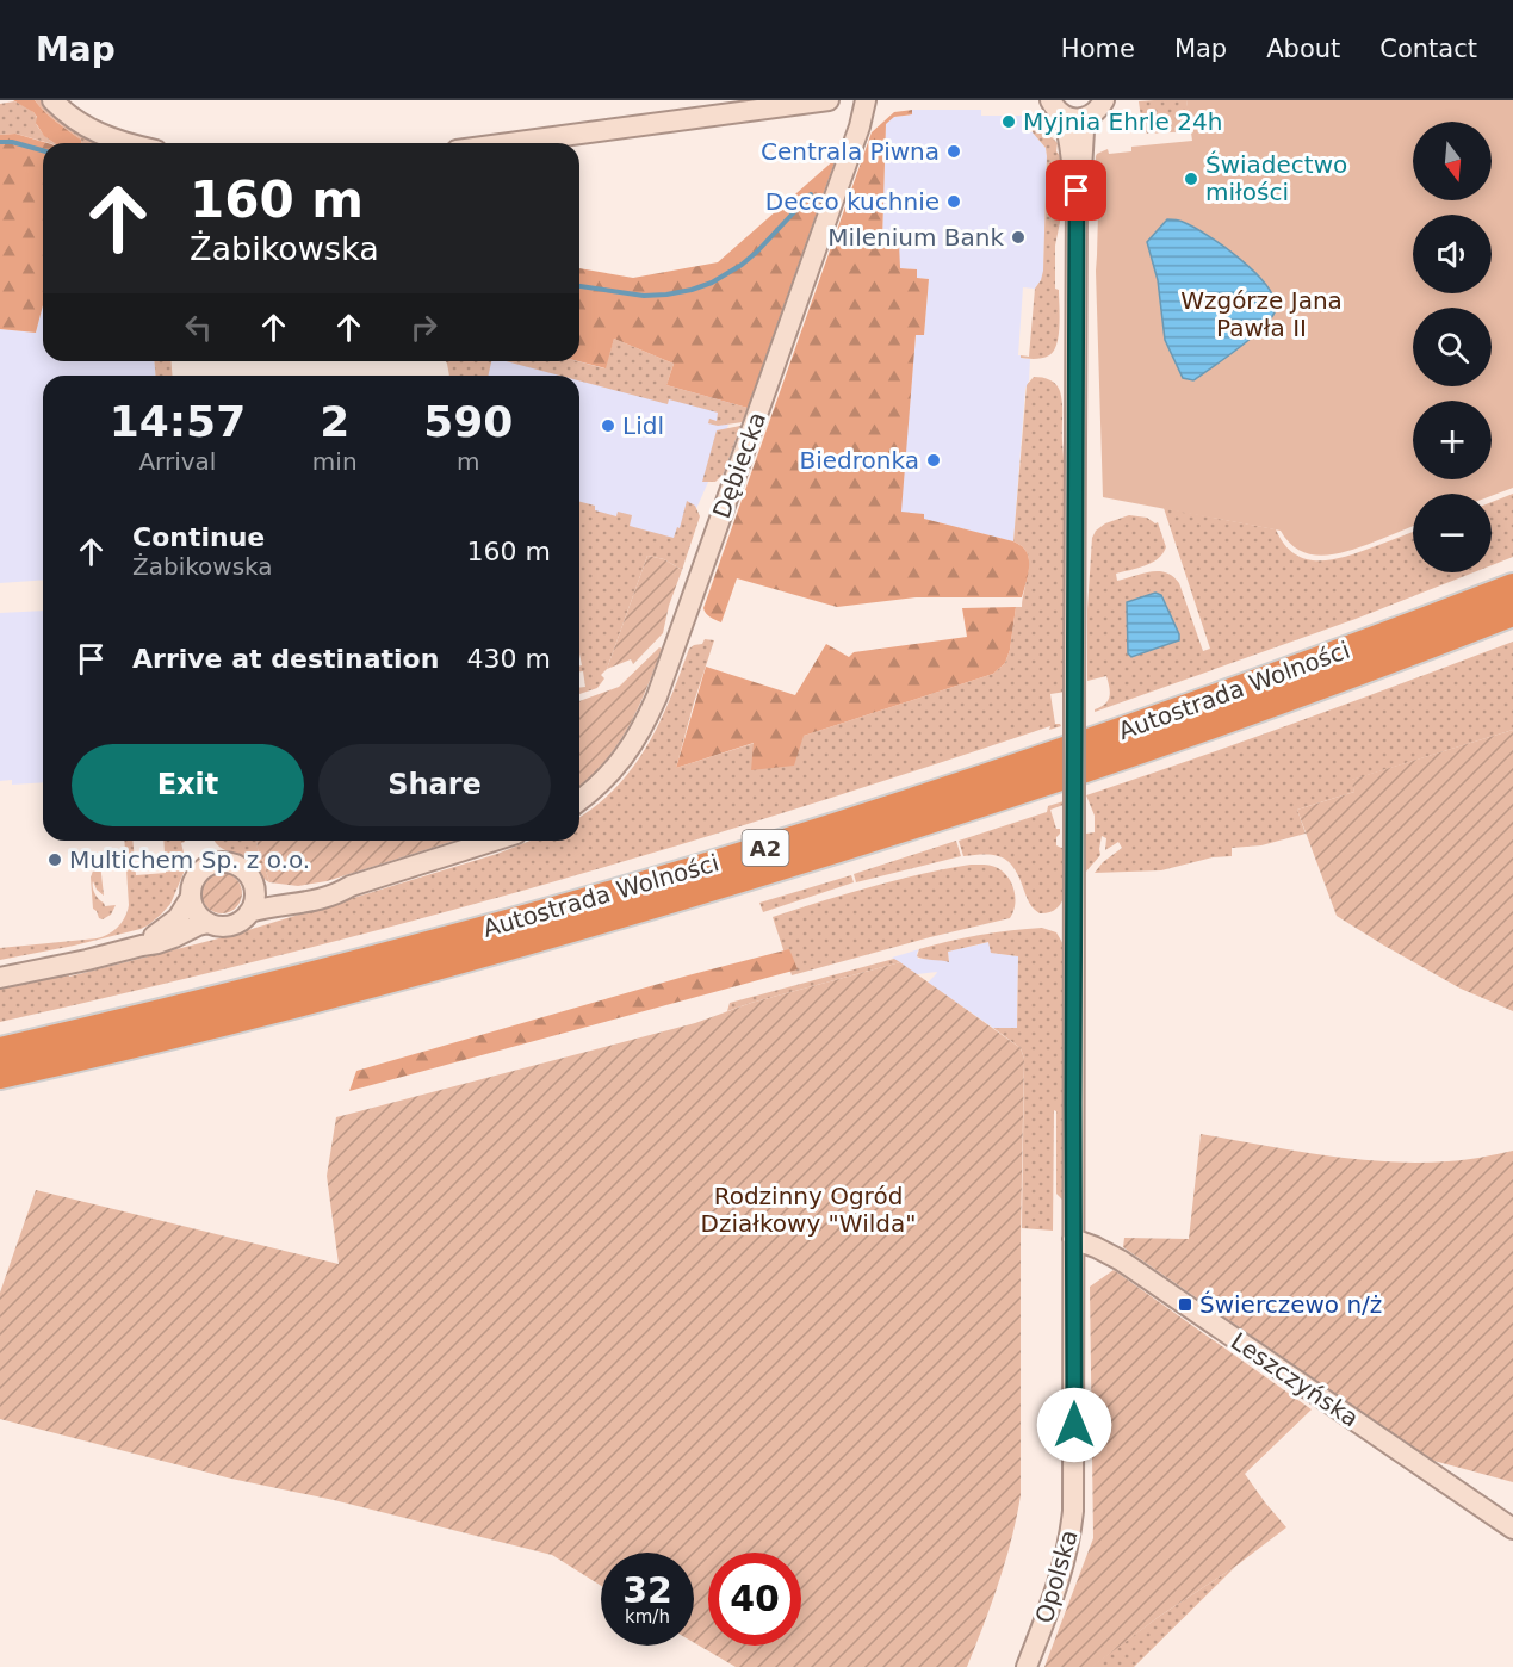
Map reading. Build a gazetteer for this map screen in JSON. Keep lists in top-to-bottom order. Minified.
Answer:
{"streets":{"highway":["Autostrada Wolności","A2"],"street":["Dębiecka","Leszczyńska","Opolska"]},"crossings":[["Leszczyńska","Opolska"]],"parks":["Wzgórze Jana Pawła II","Rodzinny Ogród Działkowy \"Wilda\""],"places":{"other":["Myjnia Ehrle 24h","Centrala Piwna","Świadectwo miłości","Decco kuchnie","Milenium Bank","Lidl","Biedronka","Multichem Sp. z o.o."],"transit":["Świerczewo n/ż"]},"north":"bottom","page":{"header":"Map","nav":["Home","Map","About","Contact"],"map_buttons":["+","−"],"turn":["160 m","Żabikowska"],"eta":["14:57","Arrival","2","min","590","m"],"list":[{"name":"Continue","note":"Żabikowska","value":"160 m"},{"name":"Arrive at destination","value":"430 m"}],"buttons":["Exit","Share"],"speed":"32 km/h","limit":"40"}}
